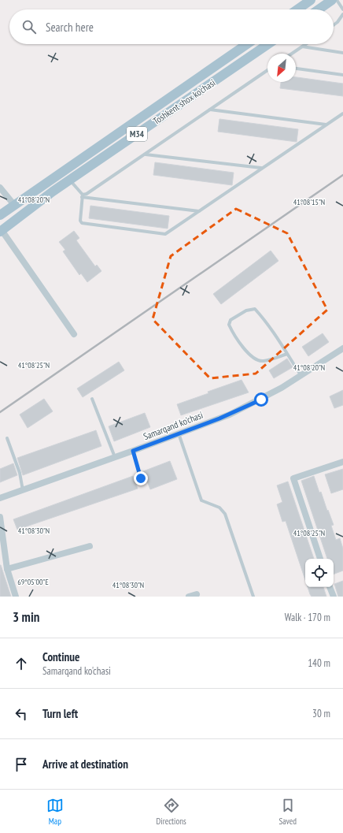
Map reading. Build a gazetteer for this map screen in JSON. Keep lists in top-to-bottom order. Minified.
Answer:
{"streets":{"main road":["Toshkent shox ko'chasi","M34"],"street":["Samarqand ko'chasi"]},"north":"bottom left","page":{"search":"Search here","heading":["3 min","Walk · 170 m"],"list":[["Continue","Samarqand ko'chasi","140 m"],["Turn left","30 m"],"Arrive at destination"],"nav":["Map","Directions","Saved"]},"coordinates":["41°08'20\"N","41°08'15\"N","41°08'25\"N","41°08'30\"N","69°05'00\"E"]}
